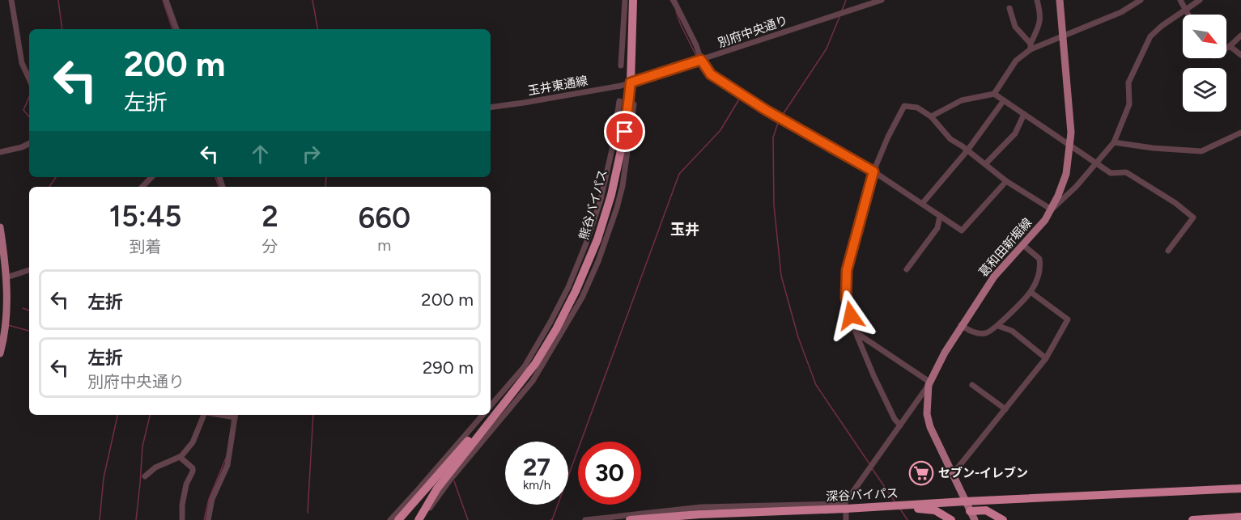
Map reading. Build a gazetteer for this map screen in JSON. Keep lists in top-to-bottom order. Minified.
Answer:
{"streets":{"highway":["熊谷バイパス","深谷バイパス"],"main road":["葛和田新堀線"],"street":["別府中央通り","玉井東通線"]},"crossings":[["別府中央通り","玉井東通線"],["別府中央通り","熊谷バイパス"],["玉井東通線","熊谷バイパス"],["葛和田新堀線","深谷バイパス"]],"districts":["玉井"],"places":{"supermarket":["セブン-イレブン"]},"north":"bottom right","page":{"turn":["200 m","左折"],"eta":["15:45","到着","2","分","660","m"],"list":[{"name":"左折","value":"200 m"},{"name":"左折","note":"別府中央通り","value":"290 m"}],"speed":"27 km/h","limit":"30"}}
